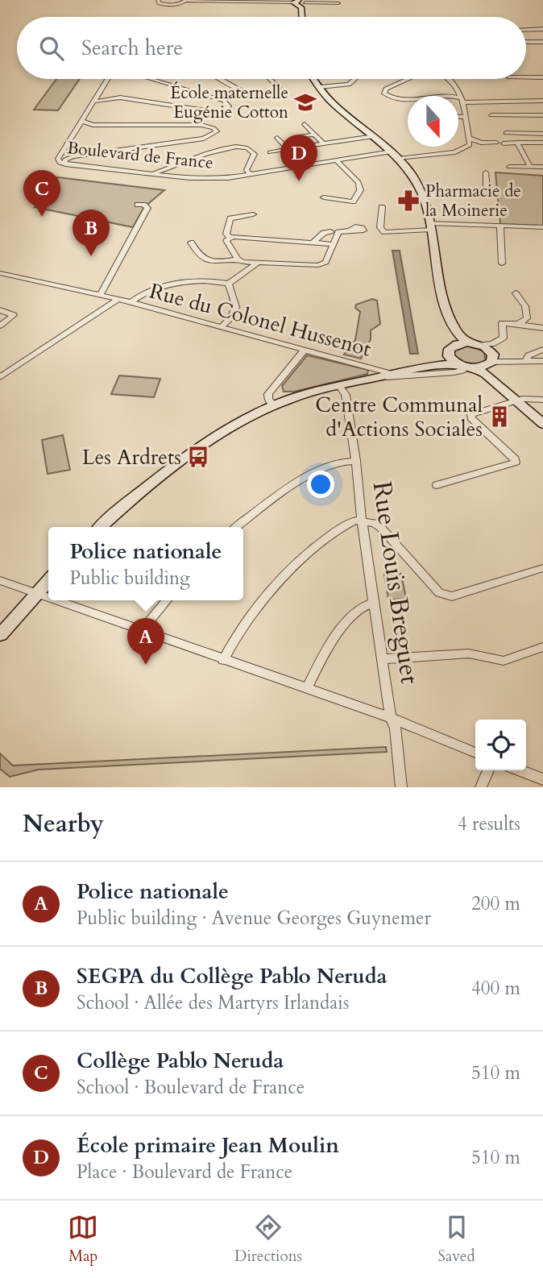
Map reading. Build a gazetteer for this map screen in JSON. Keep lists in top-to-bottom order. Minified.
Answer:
{"streets":{"street":["Boulevard de France","Rue du Colonel Hussenot","Rue Louis Breguet"]},"places":{"school or university":["École maternelle Eugénie Cotton"],"pharmacy":["Pharmacie de la Moinerie"],"building":["Centre Communal d'Actions Sociales"],"bus stop":["Les Ardrets"]},"north":"bottom","page":{"search":"Search here","pins":["D","C","B","A"],"popup":["Police nationale","Public building"],"heading":["Nearby","4 results"],"list":[{"mark":"A","name":"Police nationale","note":"Public building · Avenue Georges Guynemer","value":"200 m"},{"mark":"B","name":"SEGPA du Collège Pablo Neruda","note":"School · Allée des Martyrs Irlandais","value":"400 m"},{"mark":"C","name":"Collège Pablo Neruda","note":"School · Boulevard de France","value":"510 m"},{"mark":"D","name":"École primaire Jean Moulin","note":"Place · Boulevard de France","value":"510 m"}],"nav":["Map","Directions","Saved"]}}
